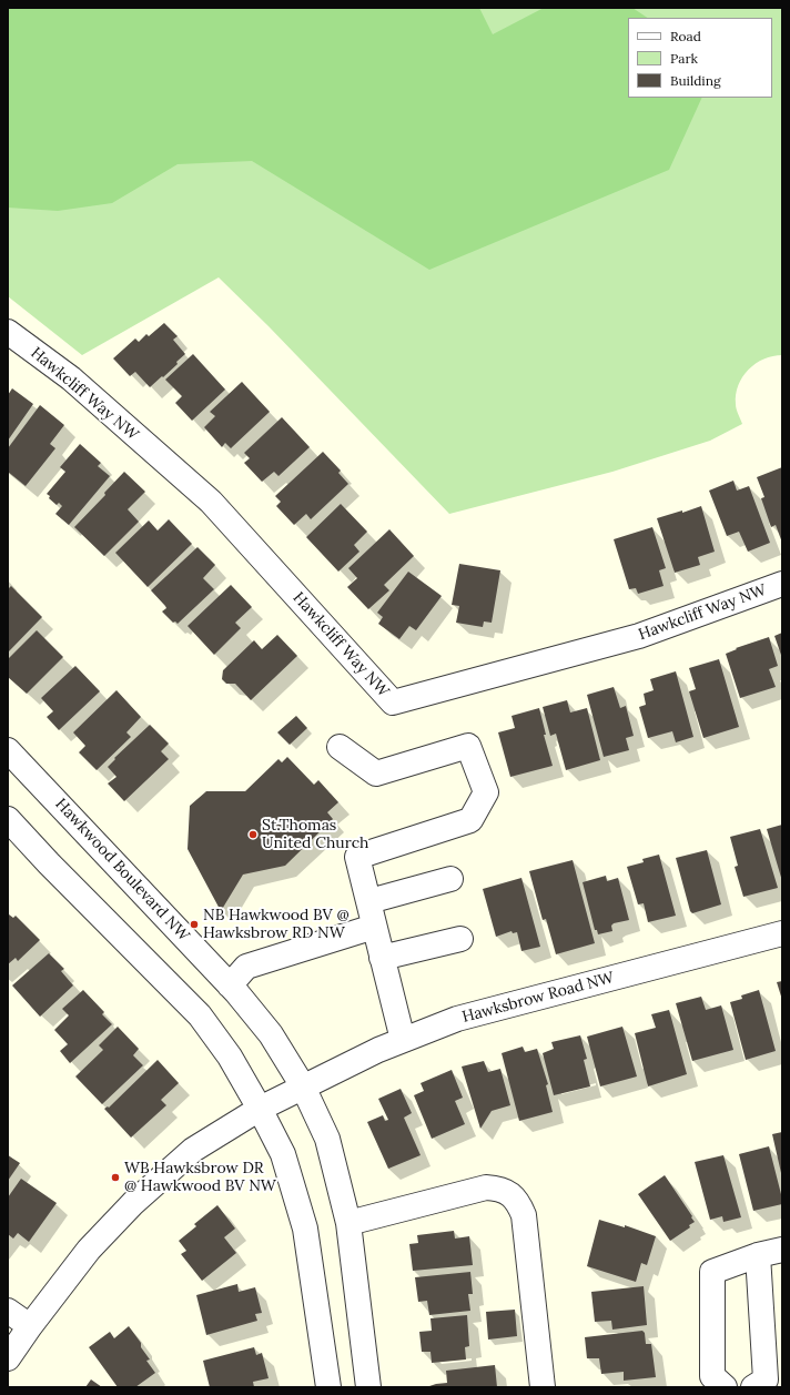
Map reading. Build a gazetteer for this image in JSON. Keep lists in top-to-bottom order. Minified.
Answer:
{"streets":{"street":["Hawkcliff Way NW","Hawkwood Boulevard NW","Hawksbrow Road NW"]},"crossings":[["Hawkwood Boulevard NW","Hawksbrow Road NW"]],"places":["St.Thomas United Church","NB Hawkwood BV @ Hawksbrow RD NW","WB Hawksbrow DR @ Hawkwood BV NW"],"legend":["Road","Park","Building"]}
